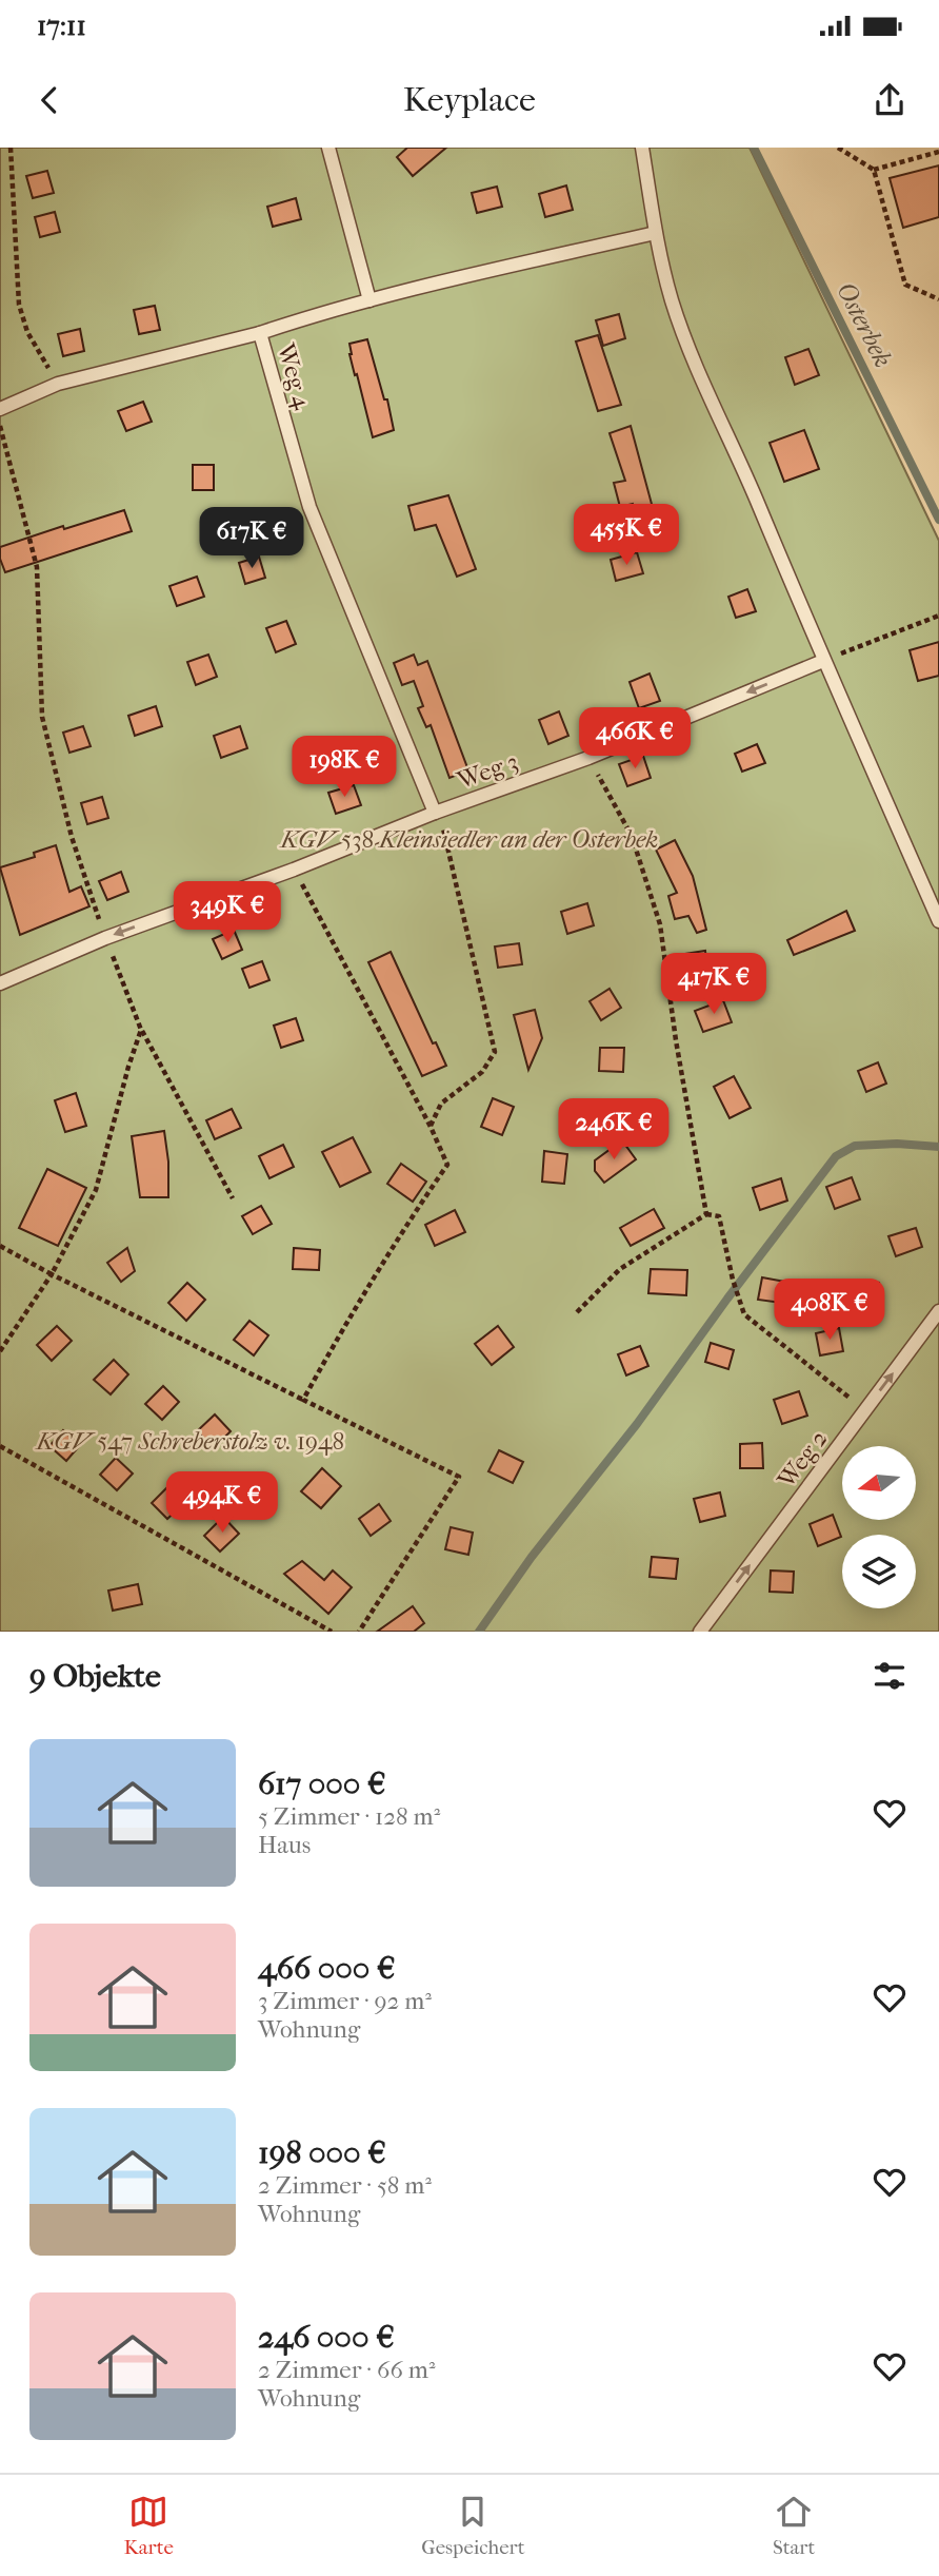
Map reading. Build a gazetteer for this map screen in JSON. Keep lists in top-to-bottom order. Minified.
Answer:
{"streets":{"lane":["Weg 4","Weg 3","Weg 2"]},"crossings":[["Weg 4","Weg 3"]],"one_way":["Weg 3","Weg 2"],"water":["Osterbek"],"parks":["KGV 538 Kleinsiedler an der Osterbek","KGV 547 Schreberstolz v. 1948"],"north":"left","page":{"status":"17:11","header":"Keyplace","price":["455K €","617K €","466K €","198K €","349K €","417K €","246K €","408K €","494K €"],"heading":"9 Objekte","list":[{"name":"617 000 €","note":"5 Zimmer · 128 m² · Haus"},{"name":"466 000 €","note":"3 Zimmer · 92 m² · Wohnung"},{"name":"198 000 €","note":"2 Zimmer · 58 m² · Wohnung"},{"name":"246 000 €","note":"2 Zimmer · 66 m² · Wohnung"}],"tabs":["Karte","Gespeichert","Start"]}}
